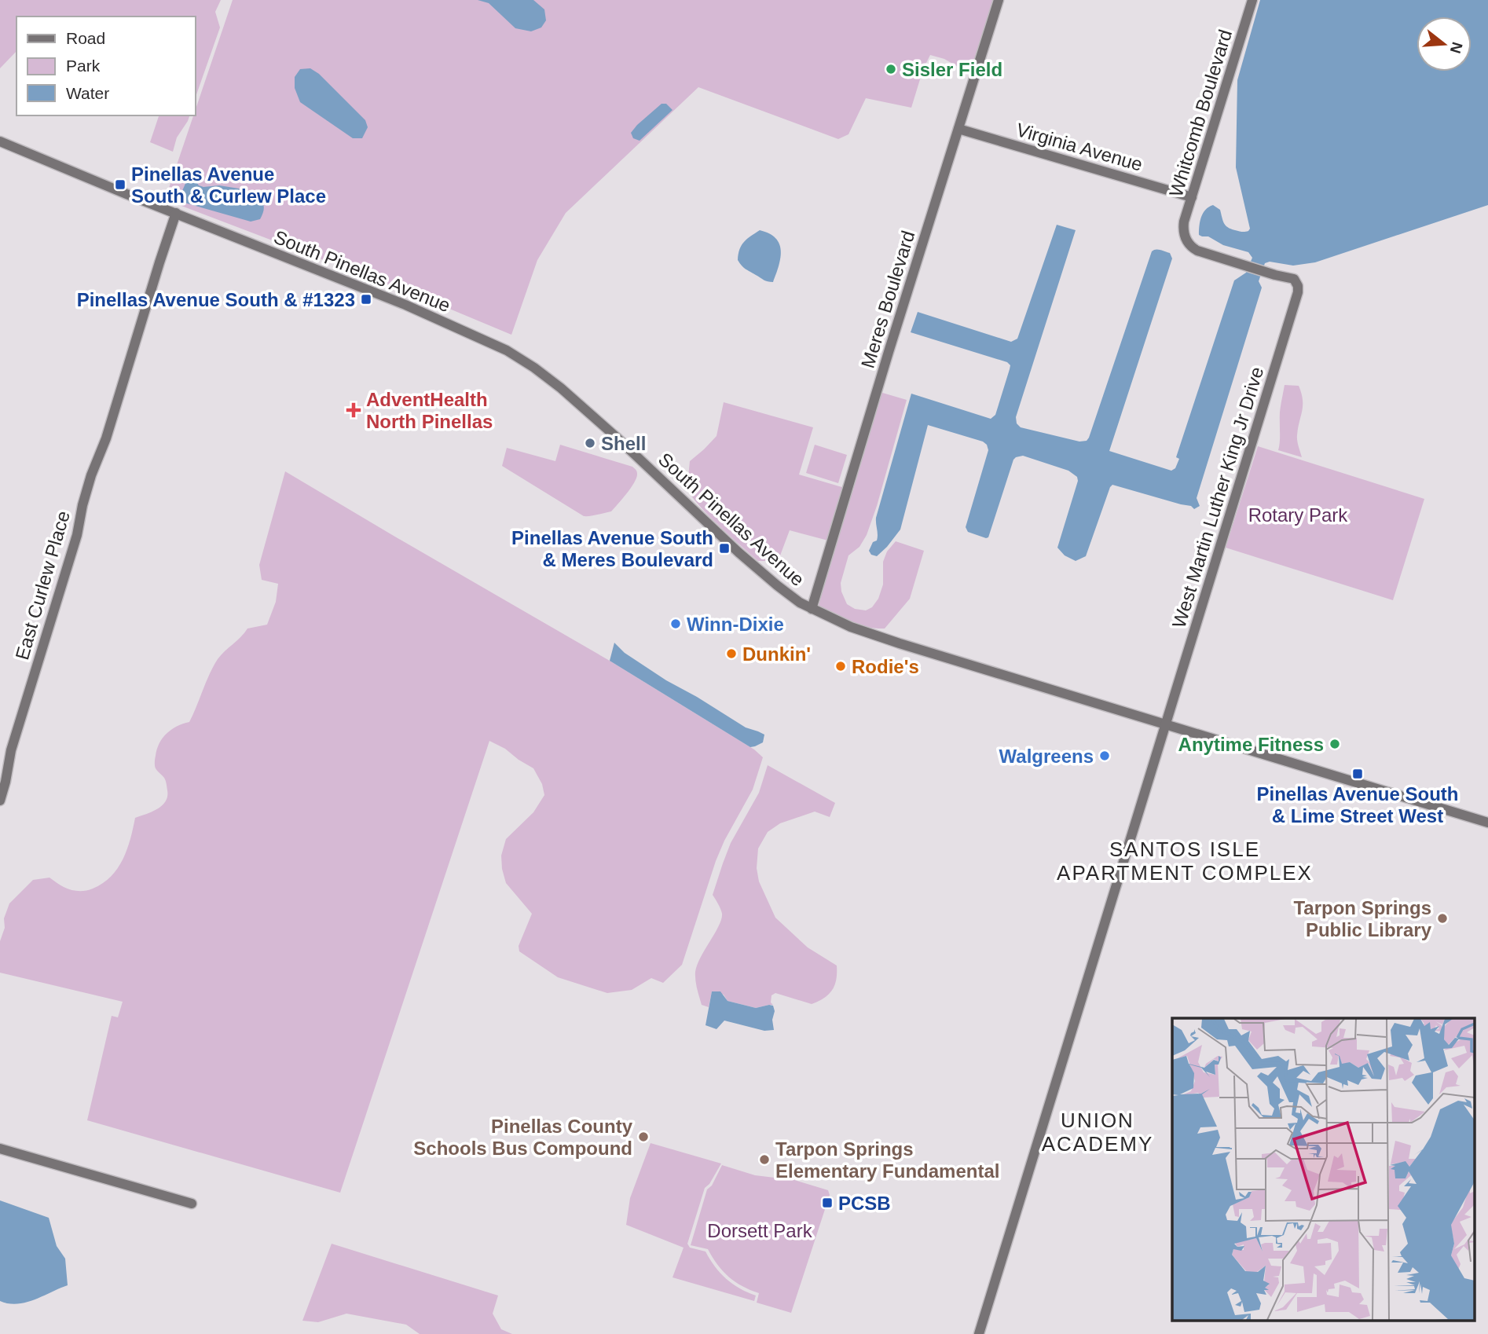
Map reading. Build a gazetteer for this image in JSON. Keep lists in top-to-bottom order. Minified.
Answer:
{"streets":{"street":["Whitcomb Boulevard","Virginia Avenue","South Pinellas Avenue","Meres Boulevard","West Martin Luther King Jr Drive","East Curlew Place"]},"crossings":[["Whitcomb Boulevard","Virginia Avenue"],["Whitcomb Boulevard","West Martin Luther King Jr Drive"],["Virginia Avenue","Meres Boulevard"],["South Pinellas Avenue","Meres Boulevard"],["South Pinellas Avenue","West Martin Luther King Jr Drive"],["South Pinellas Avenue","East Curlew Place"]],"districts":["SANTOS ISLE APARTMENT COMPLEX","UNION ACADEMY"],"parks":["Rotary Park","Dorsett Park"],"places":{"other":["Sisler Field","Shell","Winn-Dixie","Dunkin'","Rodie's","Anytime Fitness","Walgreens","Tarpon Springs Public Library","Pinellas County Schools Bus Compound","Tarpon Springs Elementary Fundamental"],"transit":["Pinellas Avenue South & Curlew Place","Pinellas Avenue South & #1323","Pinellas Avenue South & Meres Boulevard","Pinellas Avenue South & Lime Street West","PCSB"],"health":["AdventHealth North Pinellas"]},"legend":["Road","Park","Water"],"north":"right"}
